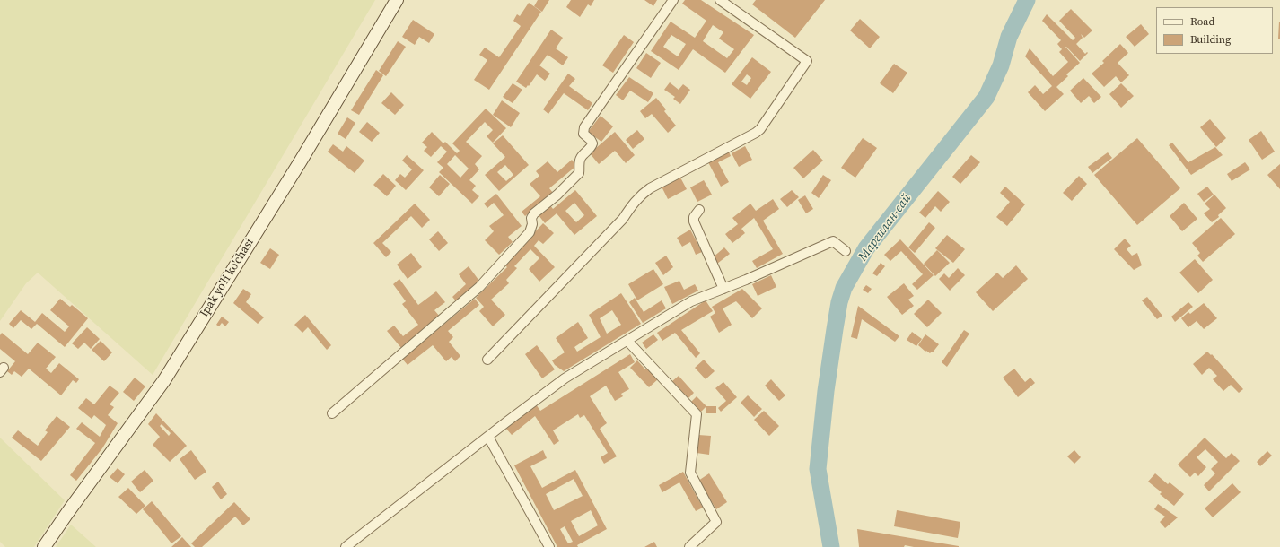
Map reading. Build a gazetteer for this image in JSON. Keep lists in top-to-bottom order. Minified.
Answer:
{"streets":{"main road":["Ipak yo'li ko'chasi"]},"water":["Маргилан-сай"],"legend":["Road","Building"]}
